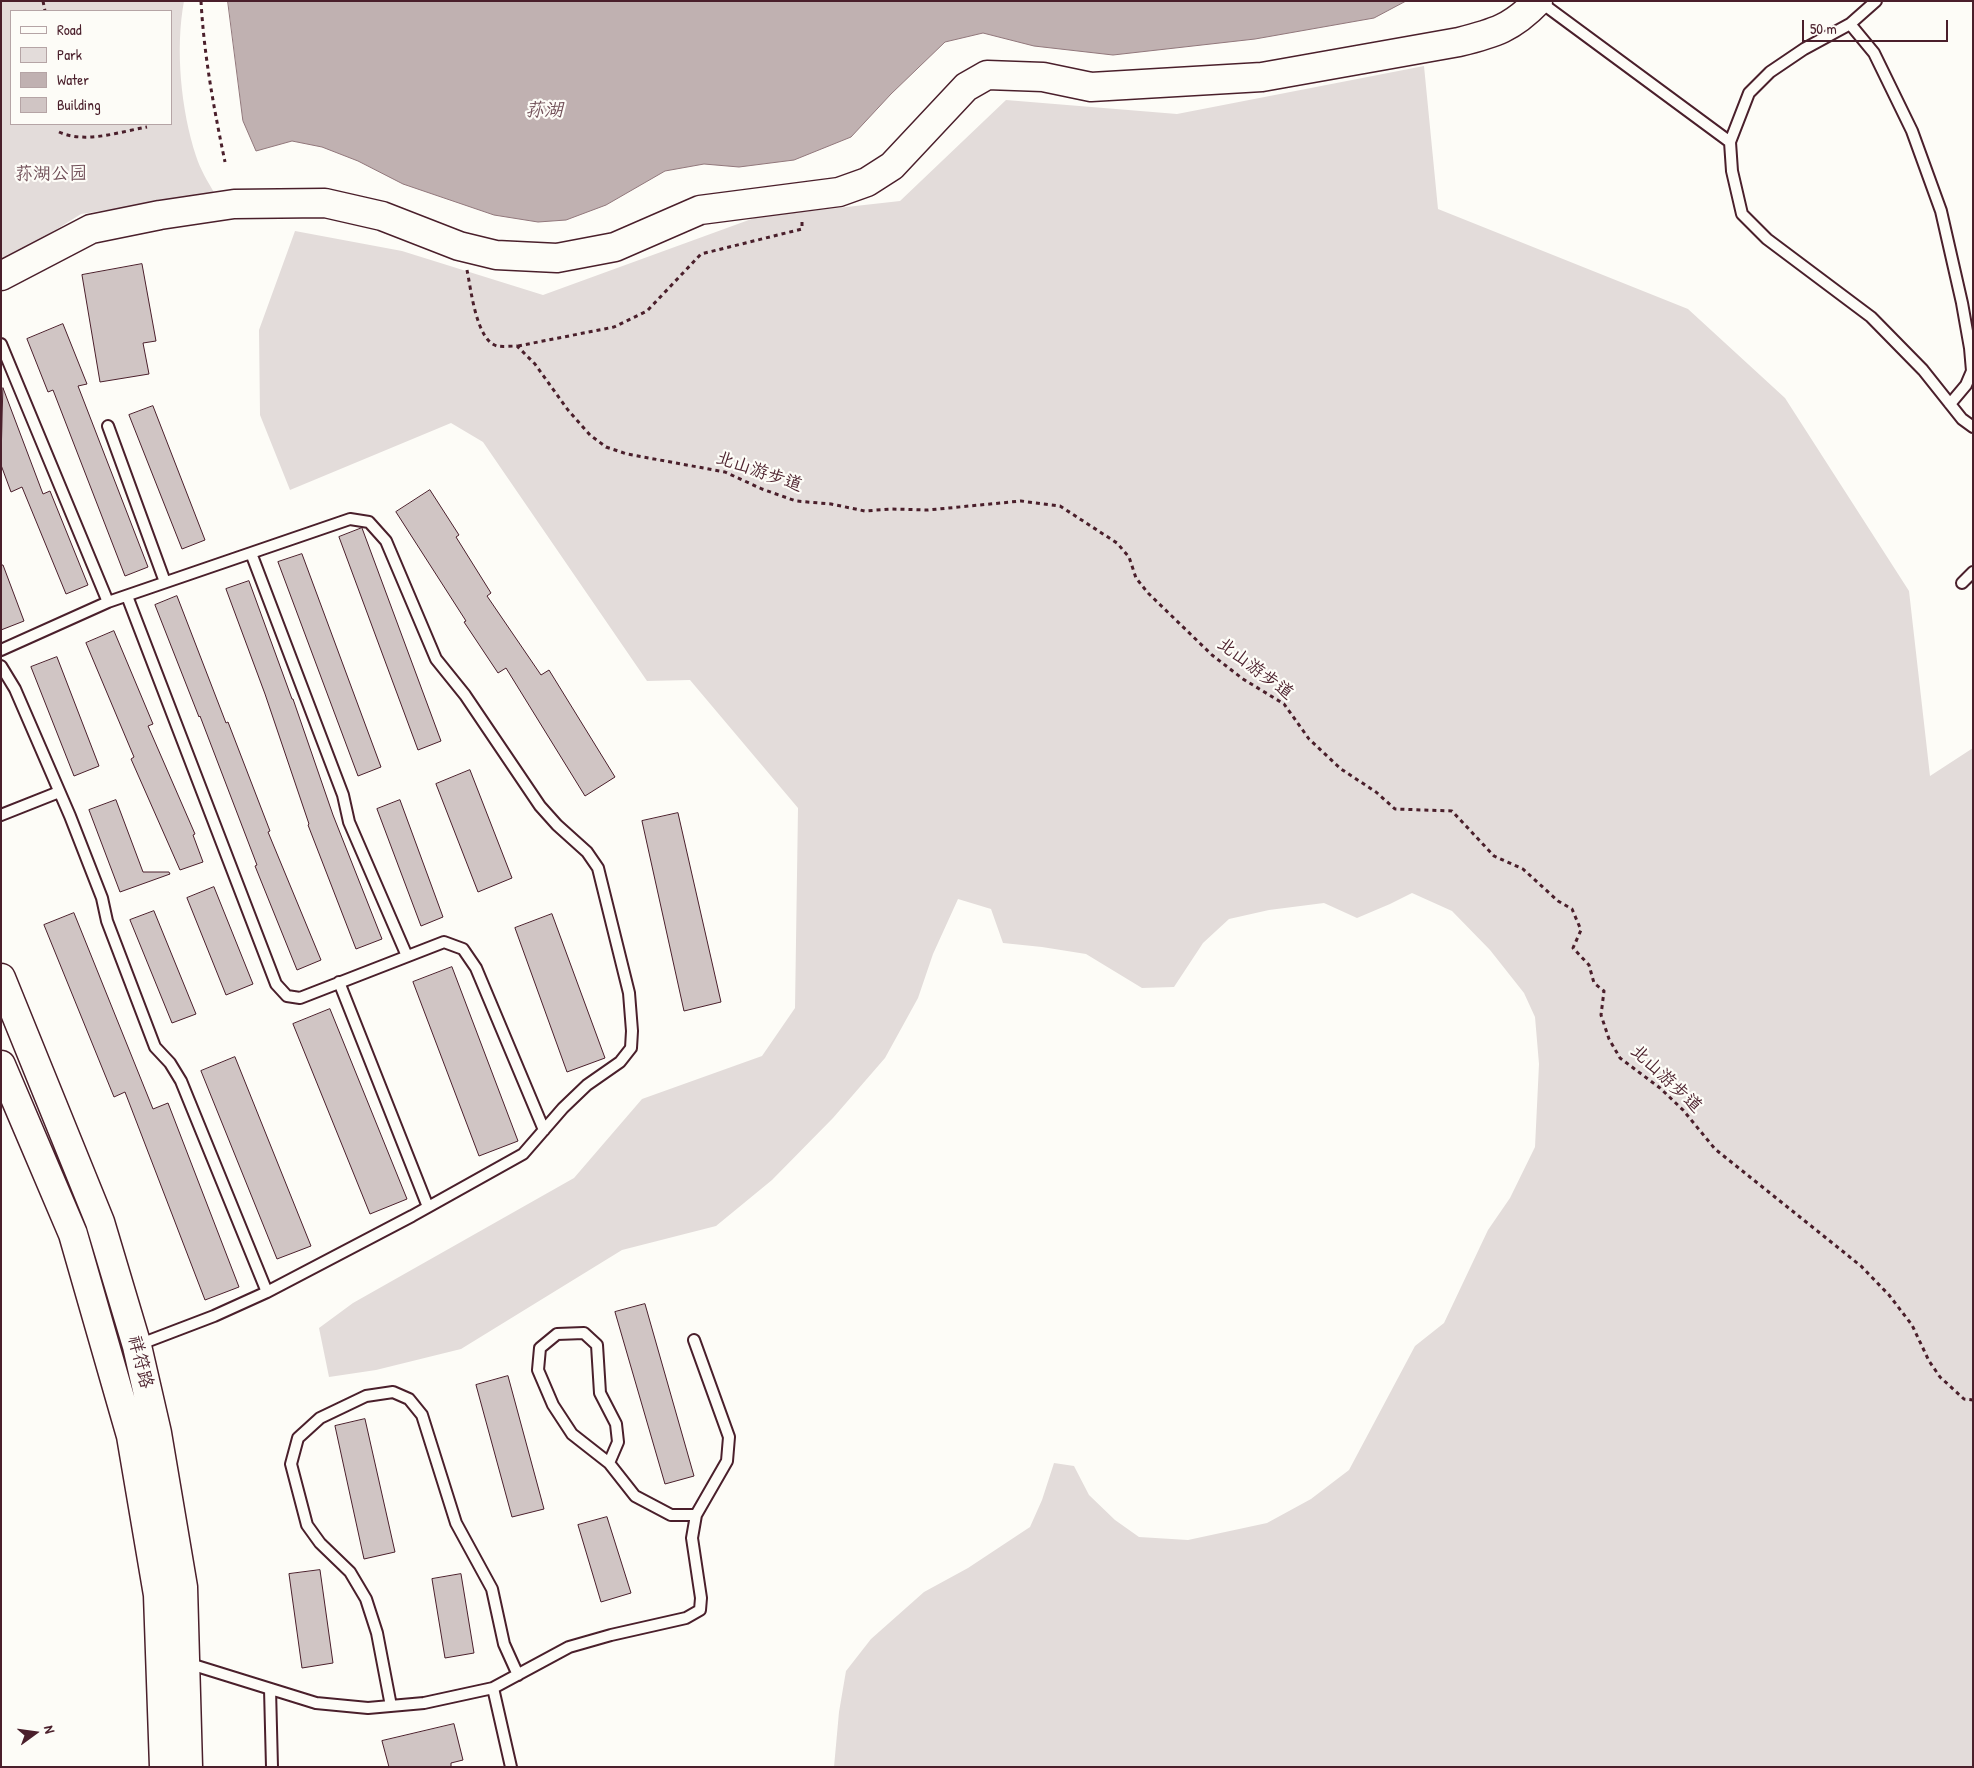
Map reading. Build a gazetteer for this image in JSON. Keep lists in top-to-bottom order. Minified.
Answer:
{"streets":{"main road":["祥符路"],"path":["北山游步道"]},"water":["荪湖"],"parks":["荪湖公园"],"legend":["Road","Park","Water","Building"],"scale_bar":"50 m","north":"right"}
